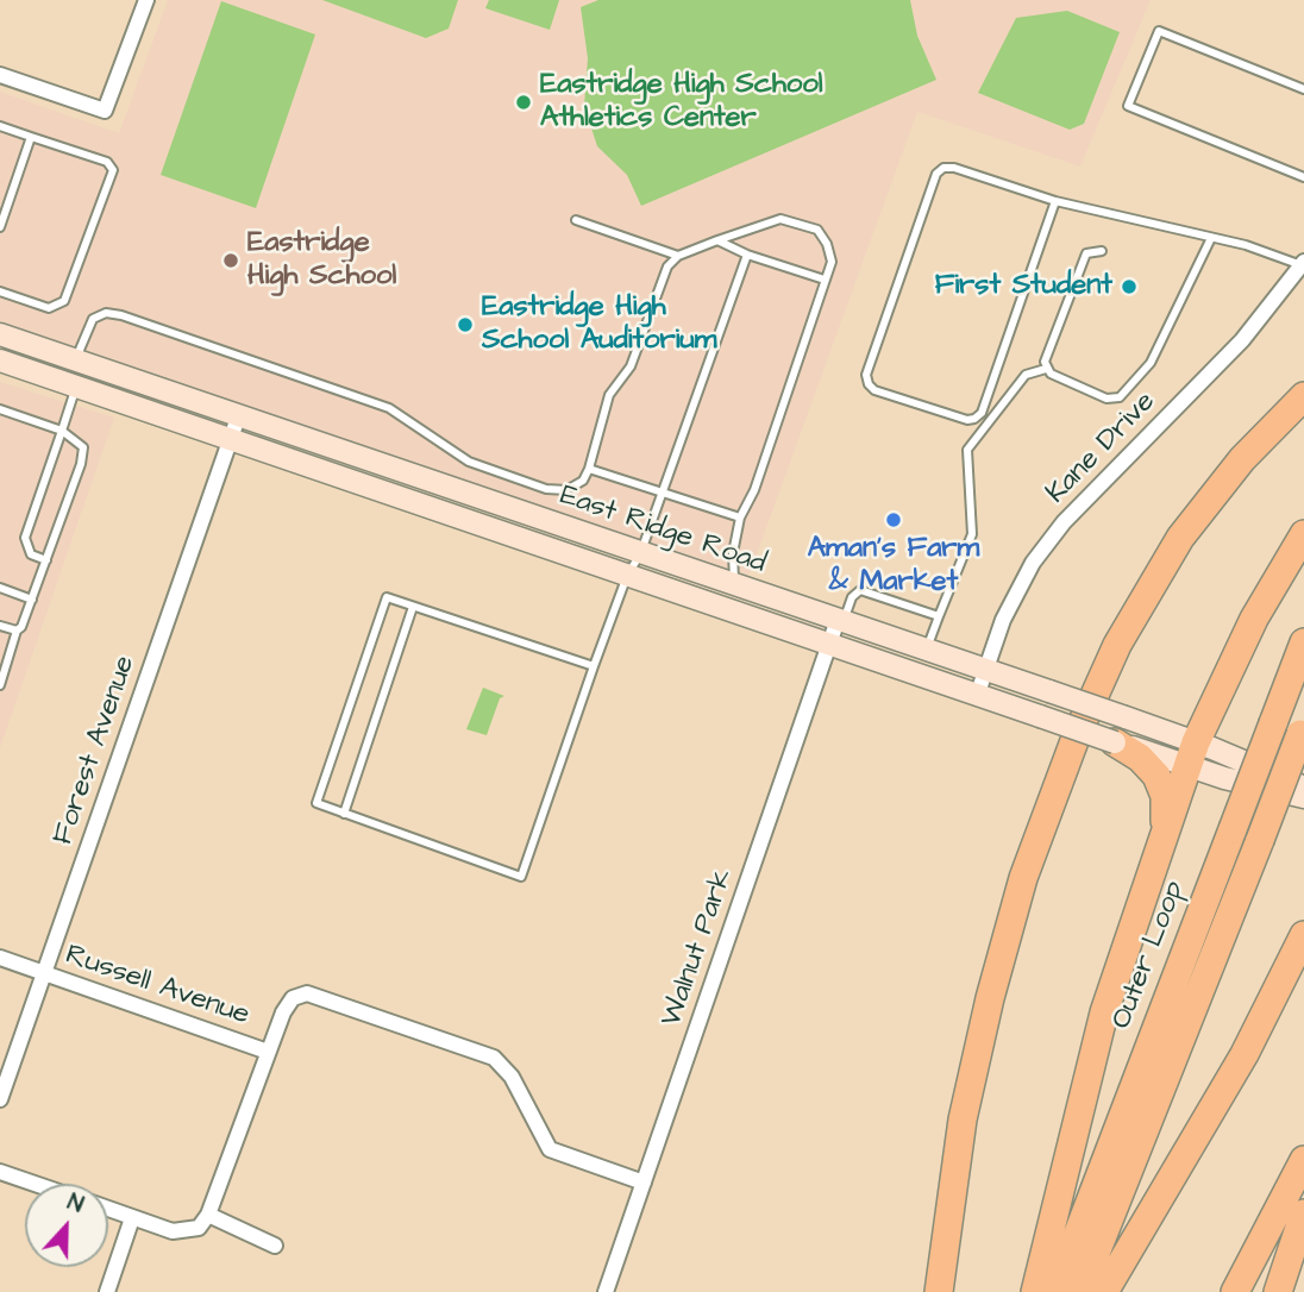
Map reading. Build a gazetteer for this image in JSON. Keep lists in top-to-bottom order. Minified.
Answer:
{"streets":{"highway":["Outer Loop"],"main road":["East Ridge Road"],"street":["Kane Drive","Forest Avenue","Walnut Park","Russell Avenue"]},"crossings":[["Kane Drive","East Ridge Road"],["East Ridge Road","Forest Avenue"],["East Ridge Road","Walnut Park"],["Forest Avenue","Russell Avenue"],["Walnut Park","Russell Avenue"]],"places":["Eastridge High School Athletics Center","Eastridge High School","First Student","Eastridge High School Auditorium","Aman's Farm & Market"],"north":"top"}
